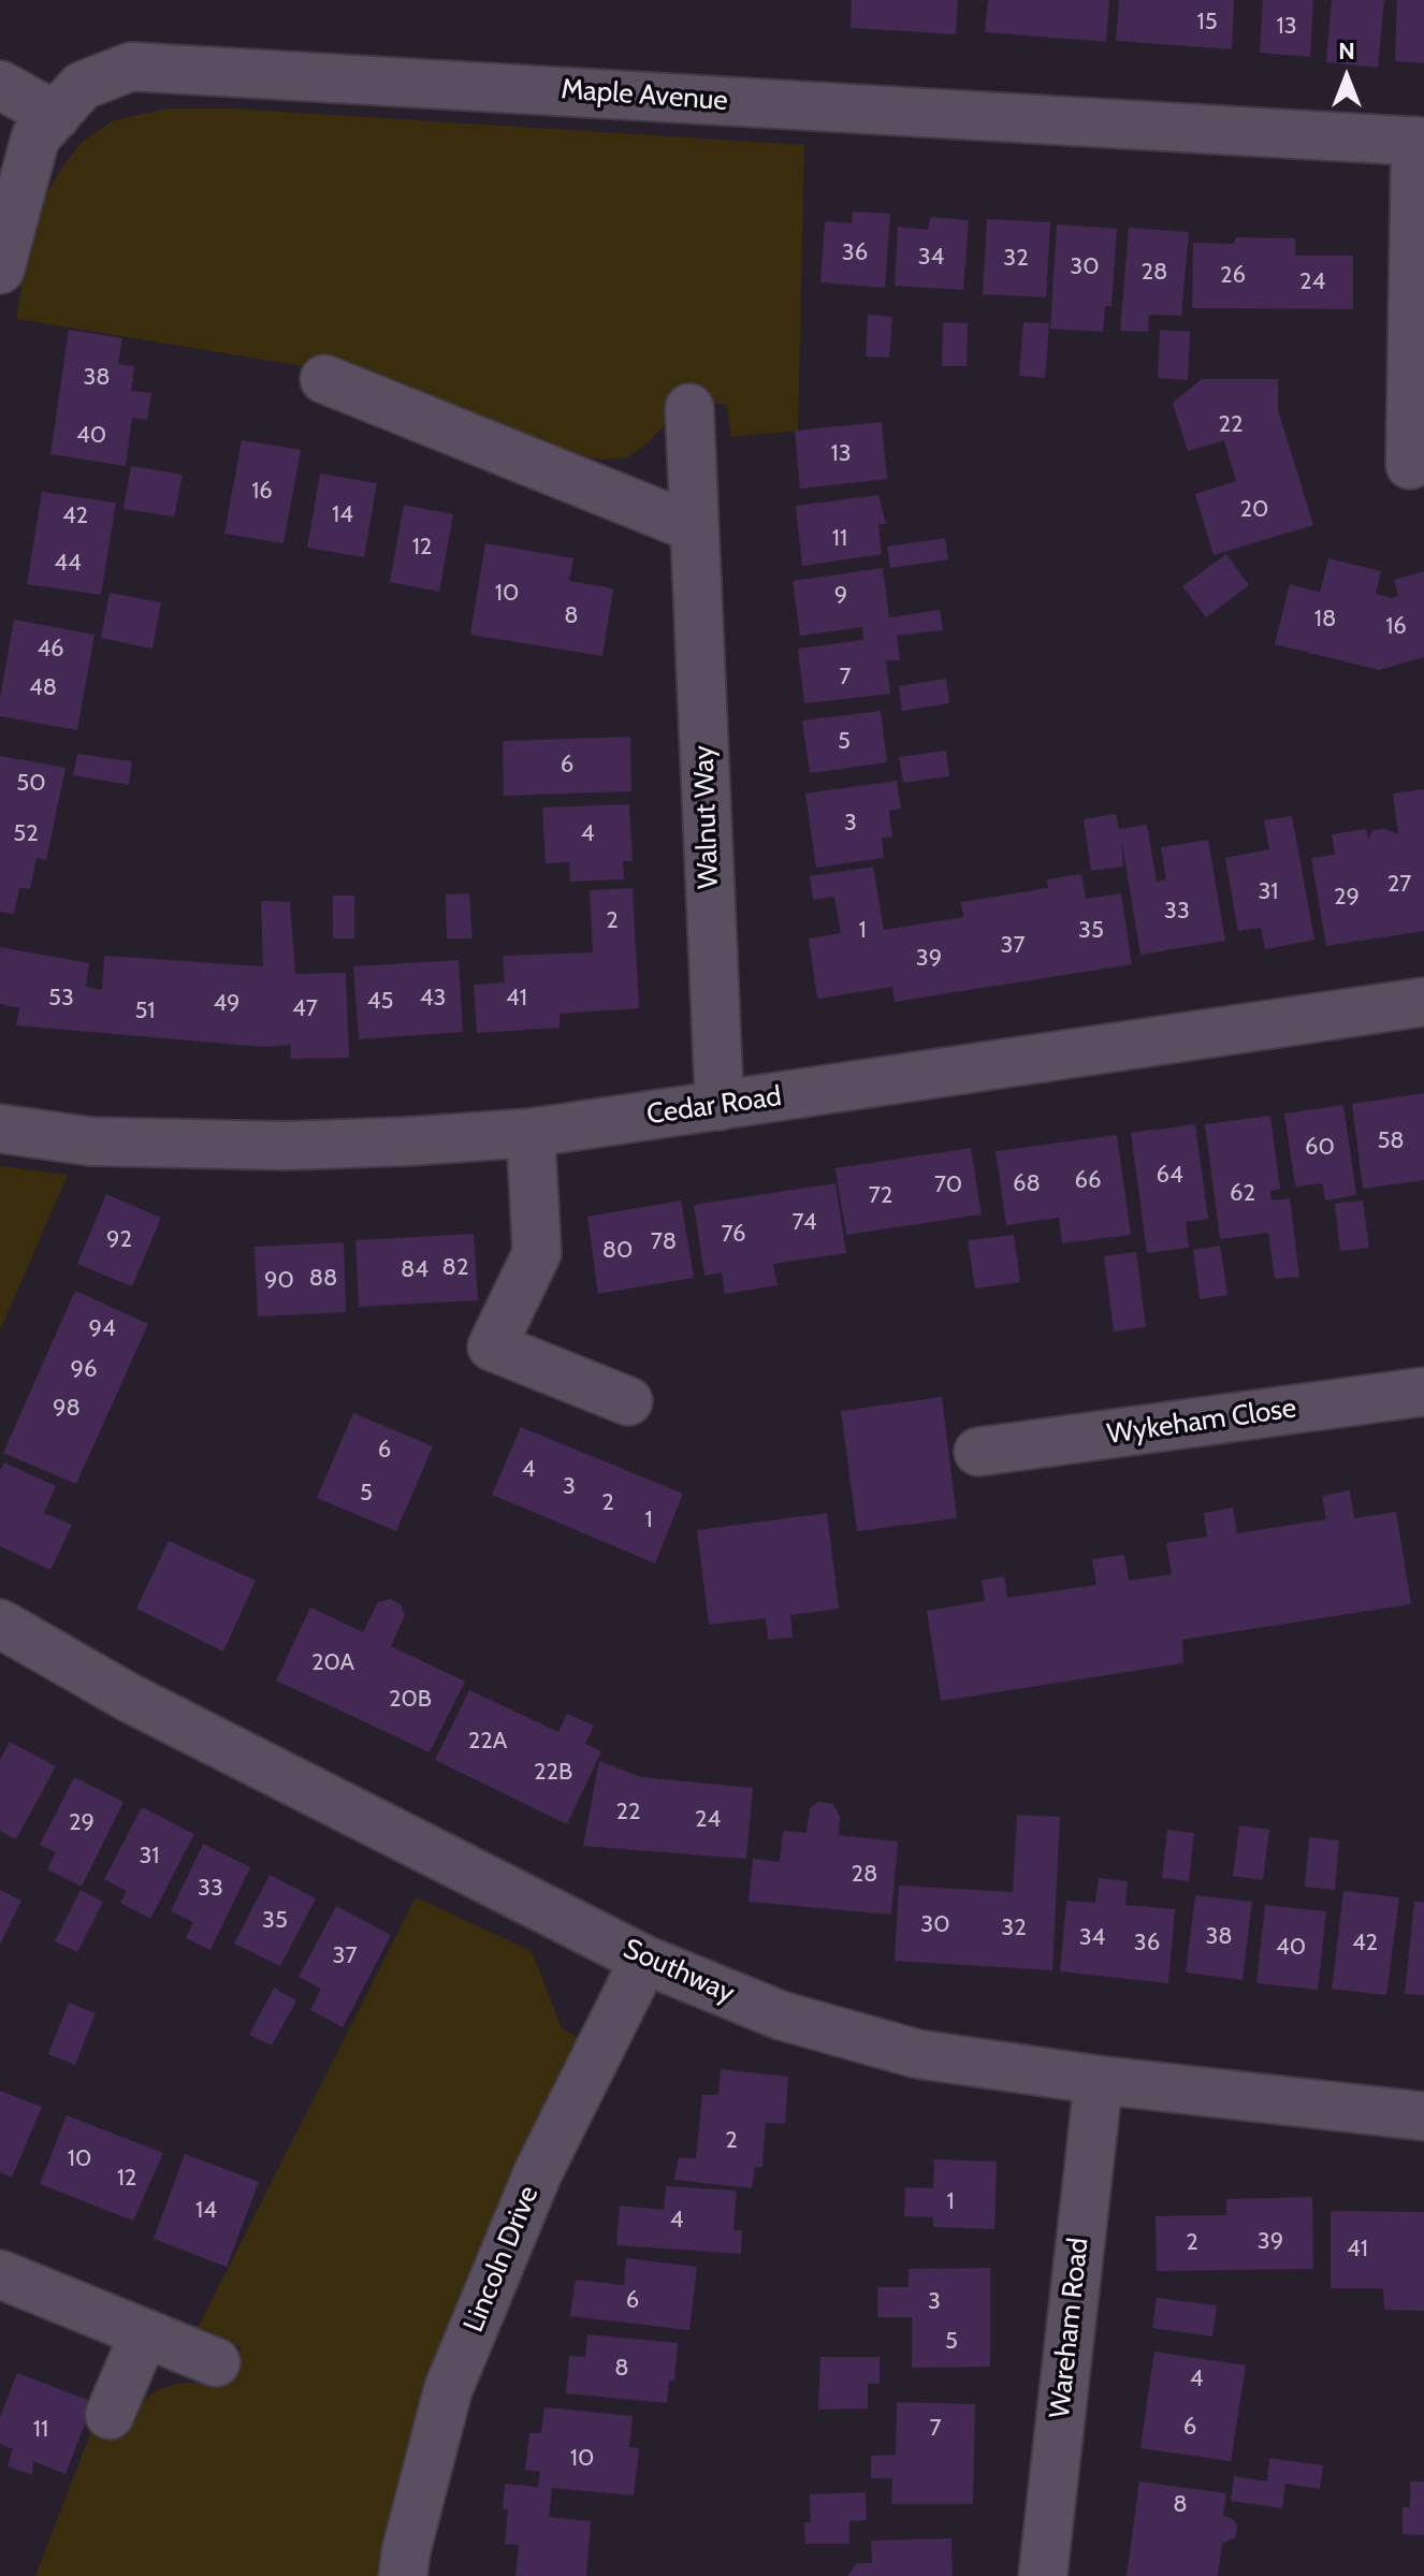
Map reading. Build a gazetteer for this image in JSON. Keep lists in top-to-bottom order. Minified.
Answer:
{"streets":{"street":["Maple Avenue","Walnut Way","Cedar Road","Wykeham Close","Southway","Lincoln Drive","Wareham Road"]},"crossings":[["Walnut Way","Cedar Road"],["Southway","Lincoln Drive"],["Southway","Wareham Road"]],"house_numbers":["15","13","36","34","32","30","28","26","24","38","22","40","13","16","20","14","42","11","12","44","10","9","8","18","16","46","7","48","5","6","50","3","52","4","27","31","29","33","2","1","35","37","39","53","43","41","45","49","47","51","58","60","64","66","68","70","62","72","74","76","92","78","80","82","84","88","90","94","96","98","6","4","3","5","2","1","20A","20B","22A","22B","22","24","29","31","28","33","35","30","32","38","34","36","42","40","37","2","10","12","1","14","4","39","2","41","6","3","5","8","4","6","7","11","10","8"],"north":"top"}
